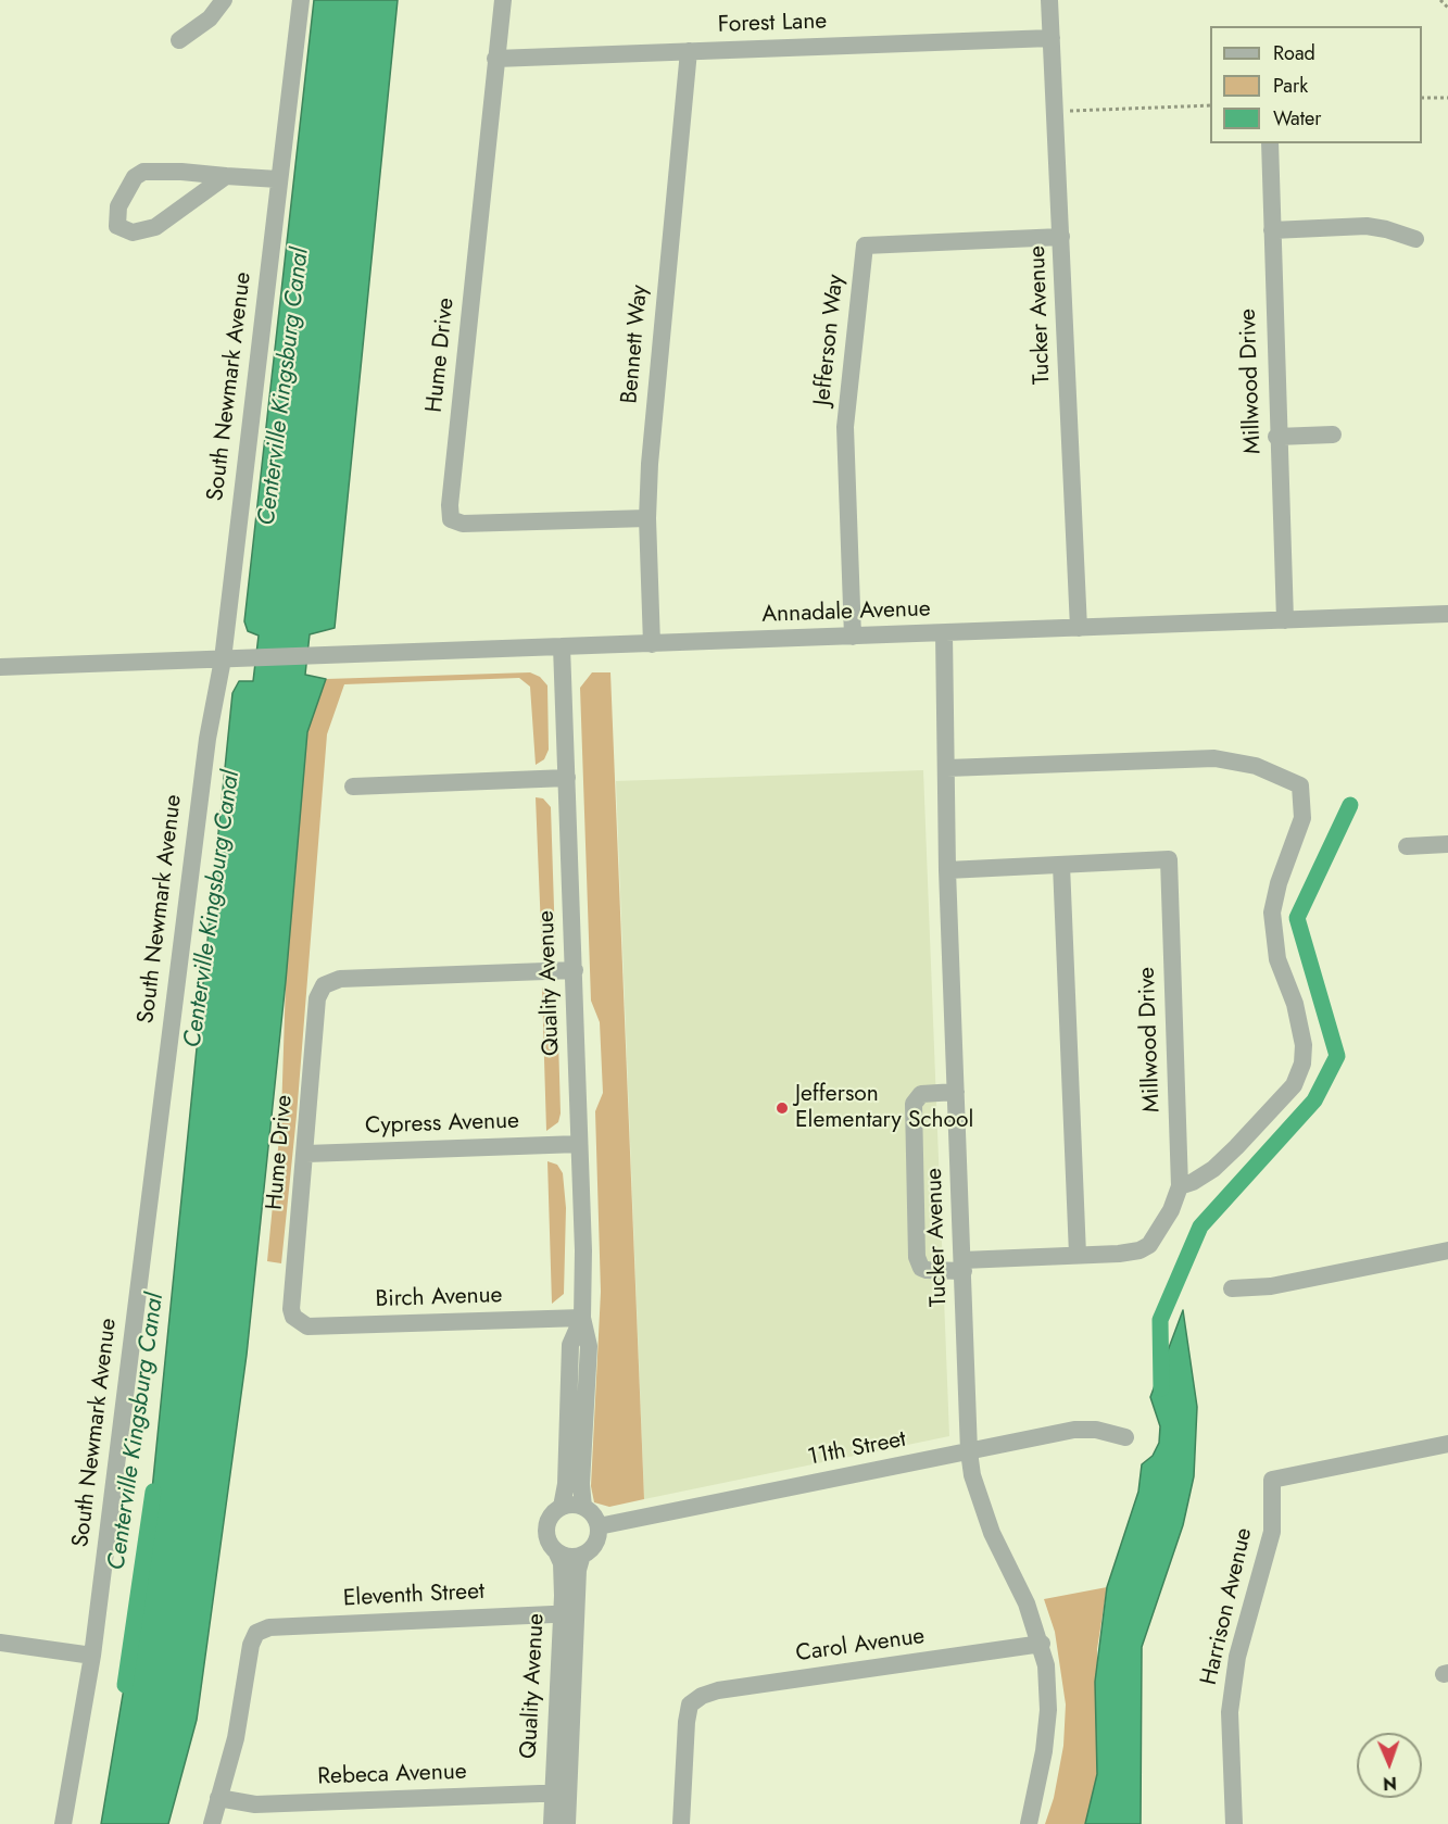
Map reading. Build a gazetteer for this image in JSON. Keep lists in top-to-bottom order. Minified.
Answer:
{"streets":{"street":["Forest Lane","Tucker Avenue","Jefferson Way","Bennett Way","Hume Drive","Millwood Drive","South Newmark Avenue","Annadale Avenue","Quality Avenue","Cypress Avenue","Birch Avenue","11th Street","Eleventh Street","Harrison Avenue","Carol Avenue","Rebeca Avenue"]},"crossings":[["Forest Lane","Tucker Avenue"],["Forest Lane","Bennett Way"],["Forest Lane","Hume Drive"],["Tucker Avenue","Jefferson Way"],["Tucker Avenue","Millwood Drive"],["Tucker Avenue","Annadale Avenue"],["Tucker Avenue","11th Street"],["Tucker Avenue","Carol Avenue"],["Jefferson Way","Annadale Avenue"],["Bennett Way","Hume Drive"],["Bennett Way","Annadale Avenue"],["Hume Drive","Quality Avenue"],["Hume Drive","Cypress Avenue"],["Hume Drive","Birch Avenue"],["Millwood Drive","Annadale Avenue"],["South Newmark Avenue","Annadale Avenue"],["Annadale Avenue","Quality Avenue"],["Quality Avenue","Cypress Avenue"],["Quality Avenue","Birch Avenue"],["Quality Avenue","11th Street"],["Quality Avenue","Eleventh Street"],["Quality Avenue","Rebeca Avenue"],["Eleventh Street","Rebeca Avenue"]],"water":["Centerville Kingsburg Canal"],"places":["Jefferson Elementary School"],"legend":["Road","Park","Water"],"north":"bottom"}
